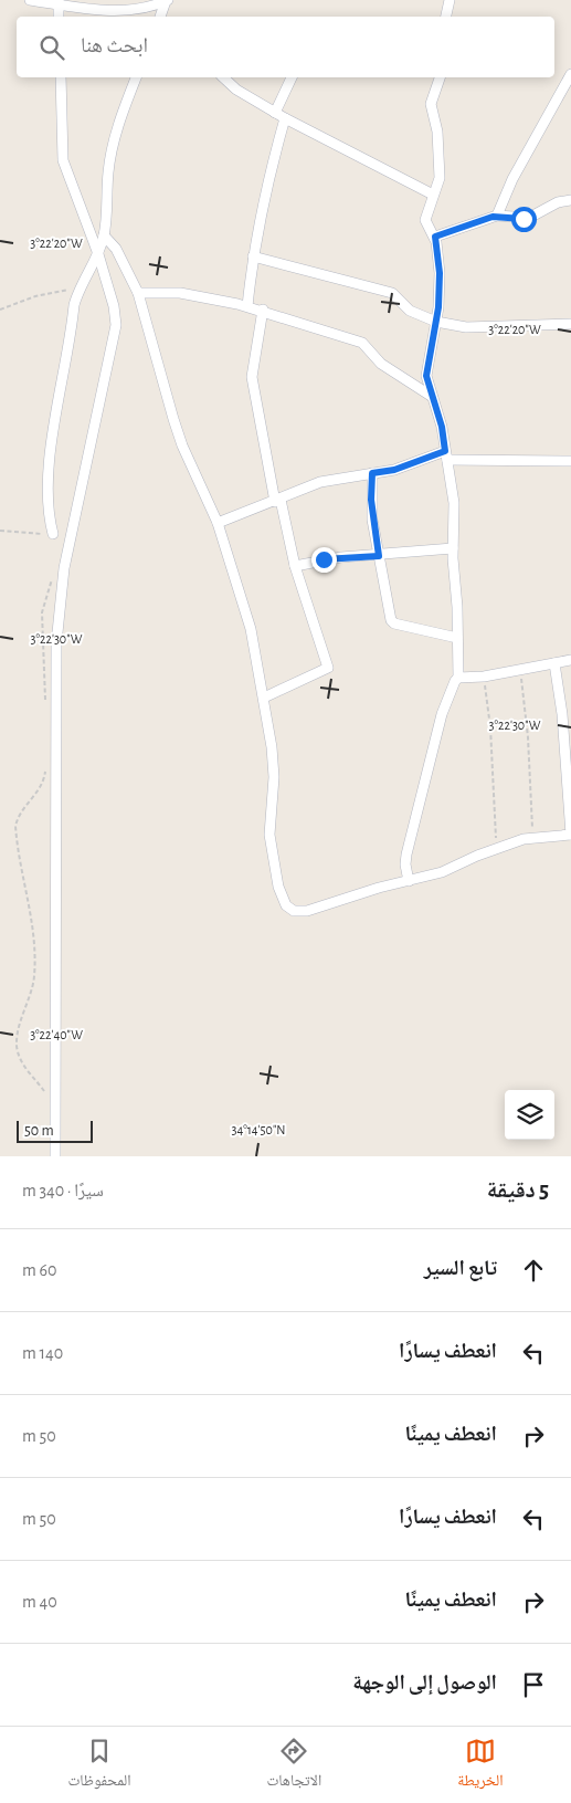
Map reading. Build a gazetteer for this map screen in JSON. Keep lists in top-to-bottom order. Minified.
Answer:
{"scale_bar":"50 m","page":{"search":"ابحث هنا","scale":"50 m","heading":["5 دقيقة","سيرًا · 340 m"],"list":[["تابع السير","60 m"],["انعطف يسارًا","140 m"],["انعطف يمينًا","50 m"],["انعطف يسارًا","50 m"],["انعطف يمينًا","40 m"],"الوصول إلى الوجهة"],"nav":["الخريطة","الاتجاهات","المحفوظات"]},"coordinates":["3°22'20\"W","3°22'30\"W","3°22'40\"W","34°14'50\"N"]}
